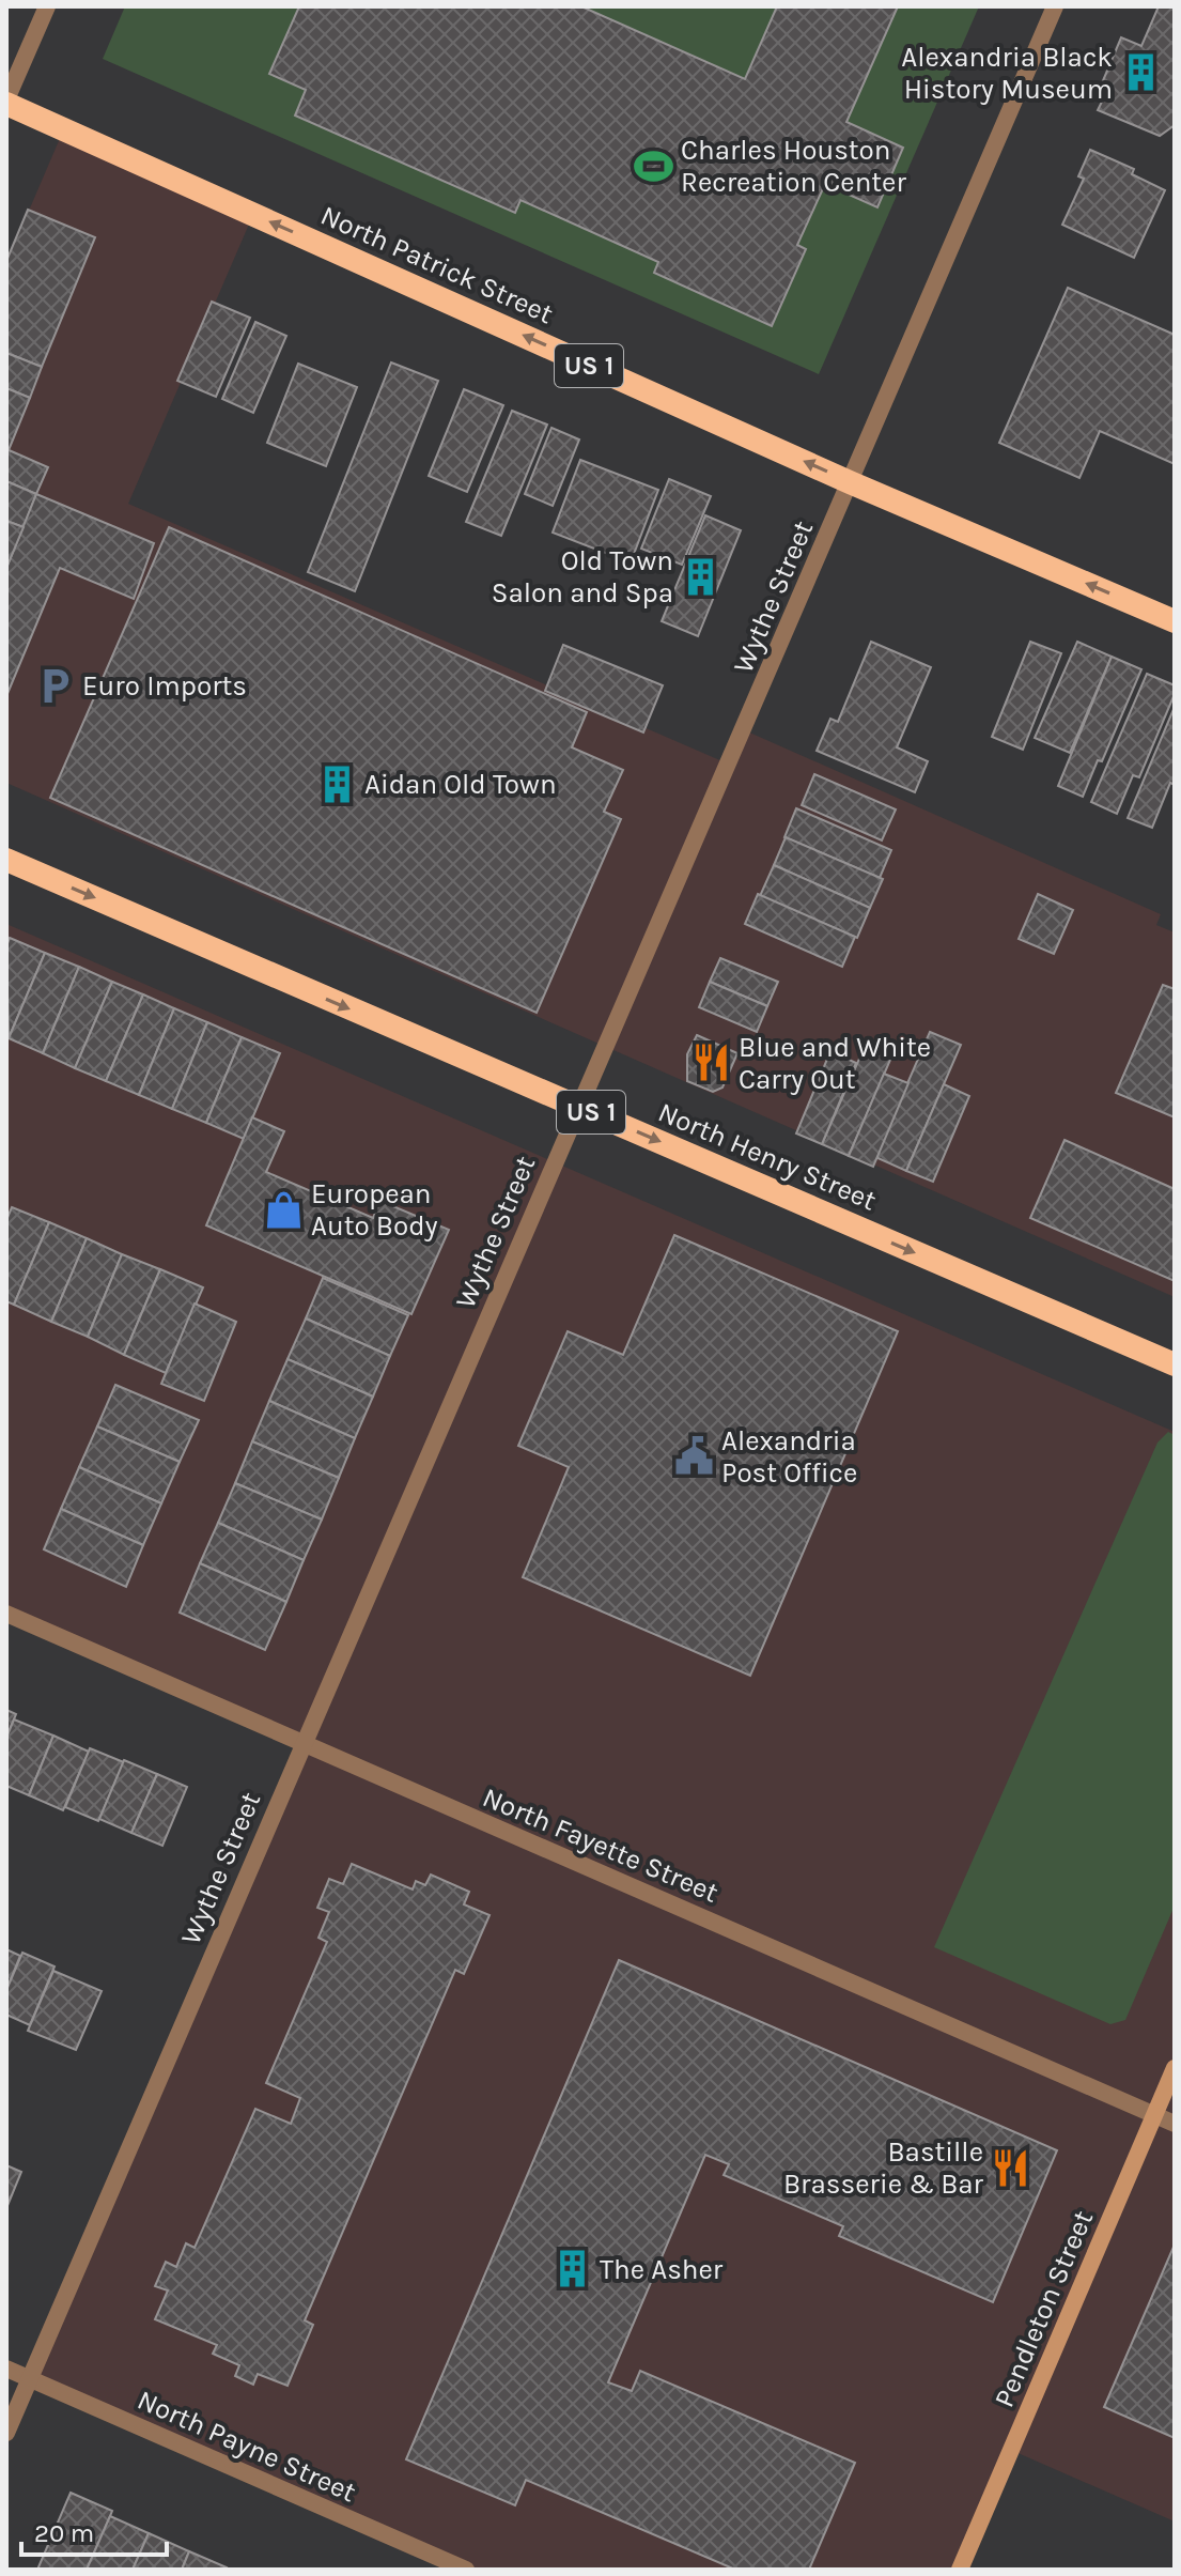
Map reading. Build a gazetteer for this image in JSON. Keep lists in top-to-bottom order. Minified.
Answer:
{"streets":{"highway":["North Patrick Street","US 1","North Henry Street"],"main road":["Pendleton Street"],"street":["Wythe Street","North Fayette Street","North Payne Street"]},"crossings":[["North Patrick Street","Wythe Street"],["Wythe Street","North Henry Street"],["Wythe Street","North Fayette Street"],["Wythe Street","North Payne Street"],["North Fayette Street","Pendleton Street"]],"one_way":["North Patrick Street","North Henry Street"],"places":{"building":["Alexandria Black History Museum","Old Town Salon and Spa","Aidan Old Town","The Asher"],"sports":["Charles Houston Recreation Center"],"parking":["Euro Imports"],"restaurant":["Blue and White Carry Out","Bastille Brasserie & Bar"],"shop":["European Auto Body"],"public building":["Alexandria Post Office"]},"scale_bar":"20 m"}
